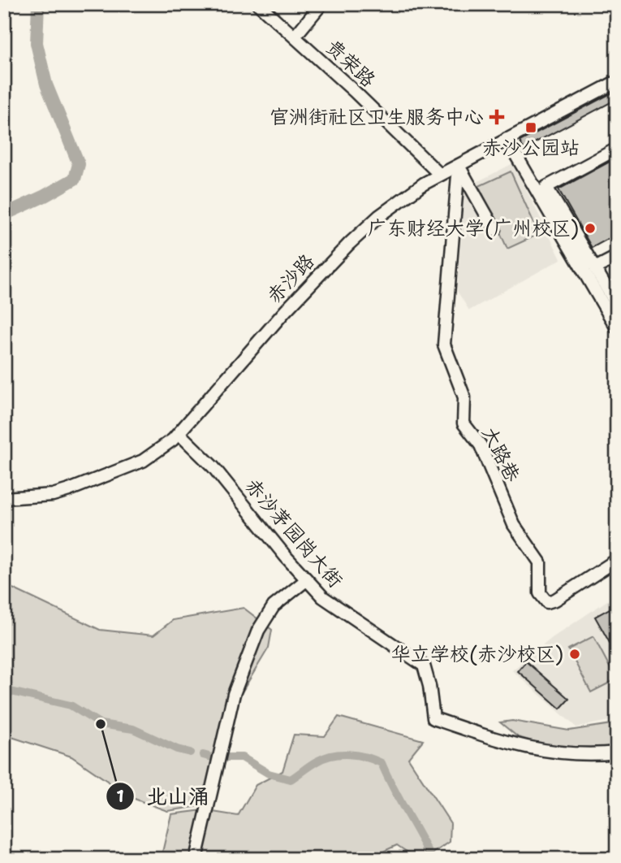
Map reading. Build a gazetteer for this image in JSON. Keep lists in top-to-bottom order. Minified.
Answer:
{"streets":{"street":["贵荣路","赤沙路","大路巷","赤沙茅园岗大街"]},"crossings":[["贵荣路","赤沙路"],["赤沙路","大路巷"],["赤沙路","赤沙茅园岗大街"]],"places":{"health":["官洲街社区卫生服务中心"],"transit":["赤沙公园站"],"other":["广东财经大学(广州校区)","华立学校(赤沙校区)","北山涌"]}}
